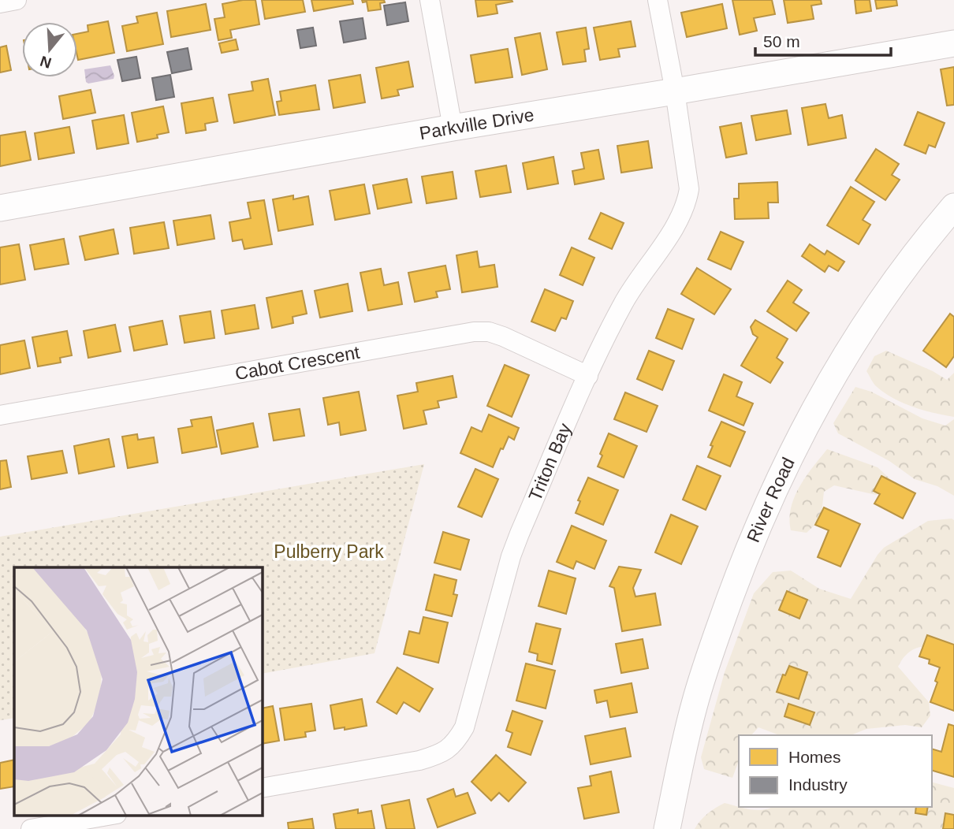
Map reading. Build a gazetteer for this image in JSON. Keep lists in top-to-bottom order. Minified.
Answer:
{"streets":{"street":["Parkville Drive","Cabot Crescent","Triton Bay","River Road"]},"crossings":[["Parkville Drive","Triton Bay"],["Cabot Crescent","Triton Bay"]],"parks":["Pulberry Park"],"legend":["Homes","Industry"],"scale_bar":"50 m","north":"bottom"}
